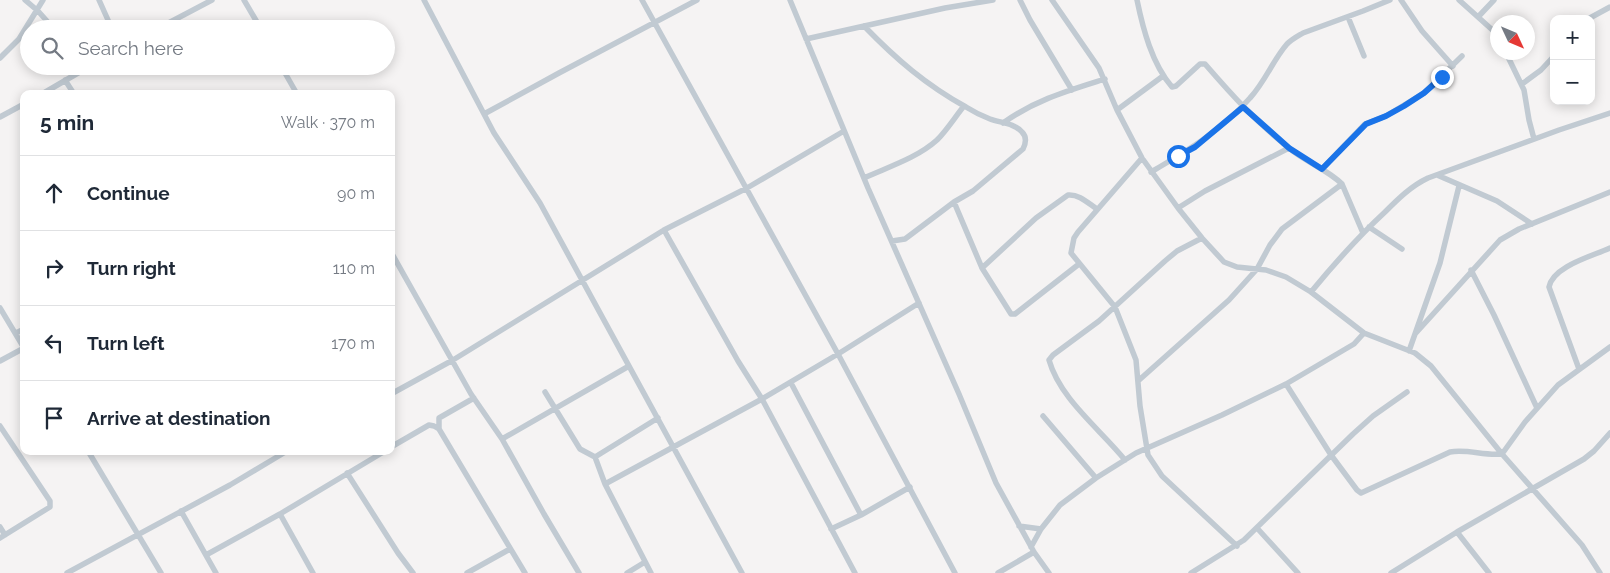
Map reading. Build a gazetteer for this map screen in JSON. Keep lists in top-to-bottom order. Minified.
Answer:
{"north":"bottom right","page":{"map_buttons":["+","−"],"search":"Search here","heading":["5 min","Walk · 370 m"],"list":[["Continue","90 m"],["Turn right","110 m"],["Turn left","170 m"],"Arrive at destination"]}}
